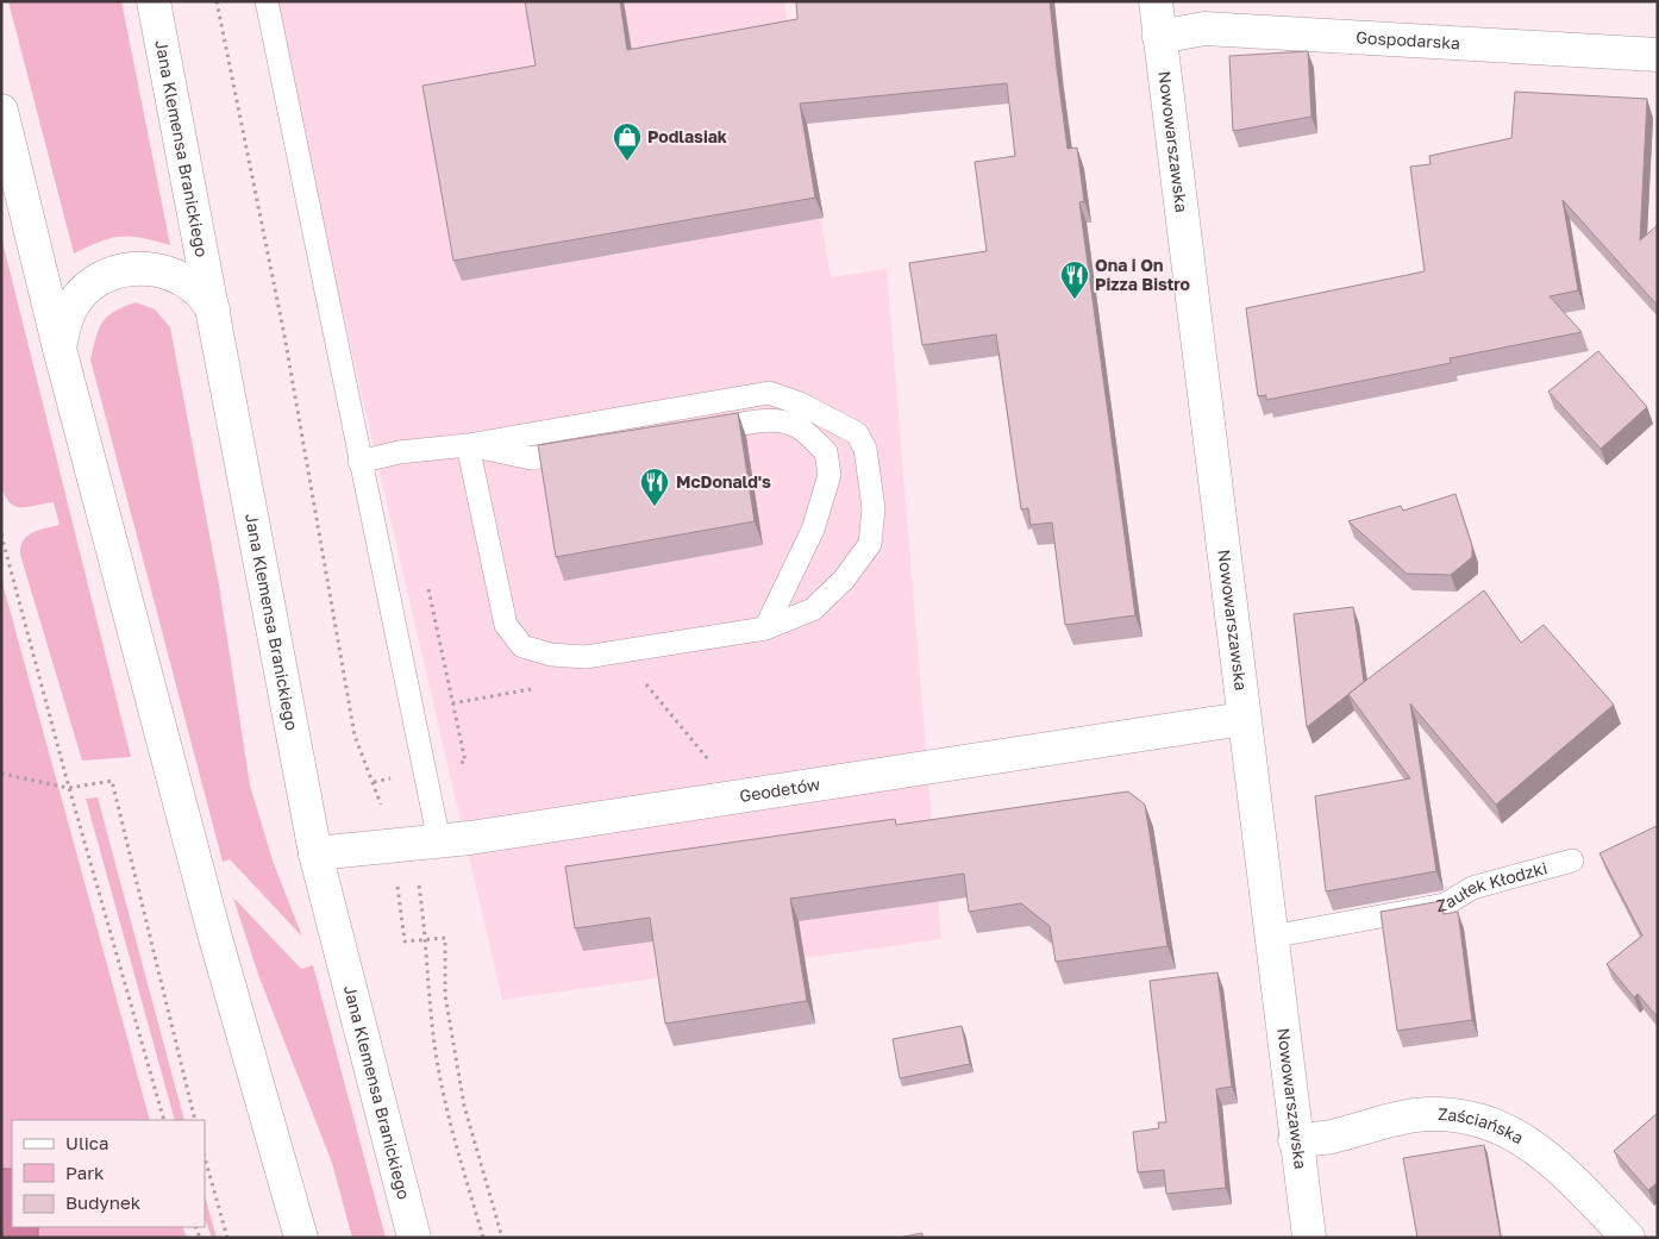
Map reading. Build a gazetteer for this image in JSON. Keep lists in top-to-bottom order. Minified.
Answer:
{"streets":{"street":["Gospodarska","Nowowarszawska","Jana Klemensa Branickiego","Geodetów","Zaściańska"],"lane":["Zaułek Kłodzki"]},"crossings":[["Gospodarska","Nowowarszawska"],["Nowowarszawska","Geodetów"],["Nowowarszawska","Zaułek Kłodzki"],["Nowowarszawska","Zaściańska"],["Jana Klemensa Branickiego","Geodetów"]],"places":{"shop":["Podlasiak"],"restaurant":["Ona i On Pizza Bistro","McDonald's"]},"legend":["Ulica","Park","Budynek"]}
